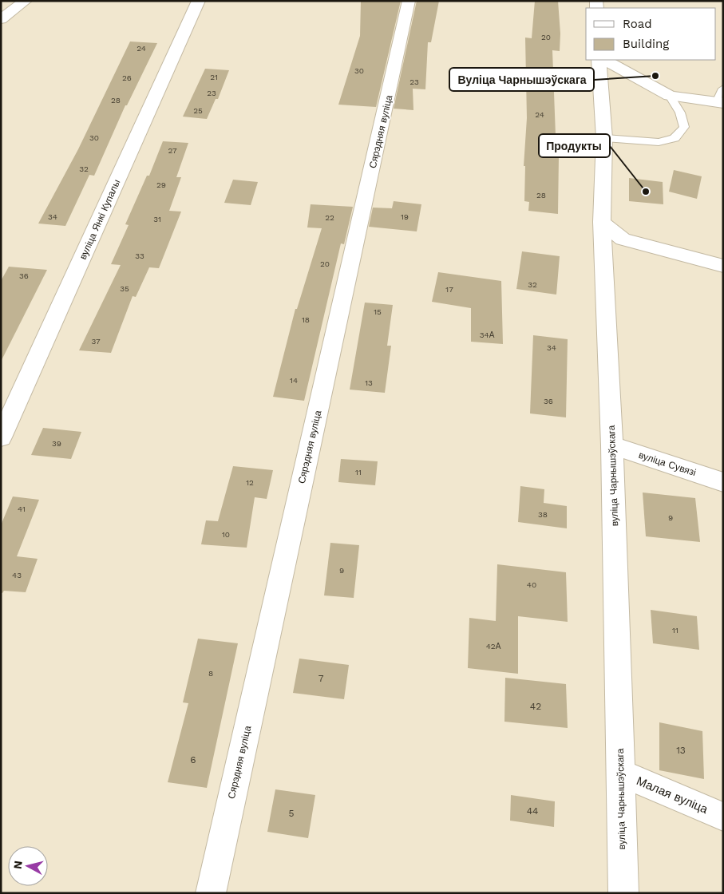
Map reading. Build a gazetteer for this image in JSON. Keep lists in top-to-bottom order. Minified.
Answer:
{"streets":{"street":["Сярэдняя вуліца","вуліца Янкі Купалы","вуліца Сувязі","вуліца Чарнышэўскага","Малая вуліца"]},"crossings":[["вуліца Сувязі","вуліца Чарнышэўскага"],["вуліца Чарнышэўскага","Малая вуліца"]],"places":["Вуліца Чарнышэўскага","Продукты"],"house_numbers":["20","24","30","21","26","23","23","28","25","24","30","27","32","29","28","34","19","22","31","33","20","36","32","35","17","15","18","34А","37","34","14","13","36","39","11","12","41","38","9","10","9","43","40","11","42А","8","7","42","13","6","44","5"],"legend":["Road","Building"],"north":"left"}
